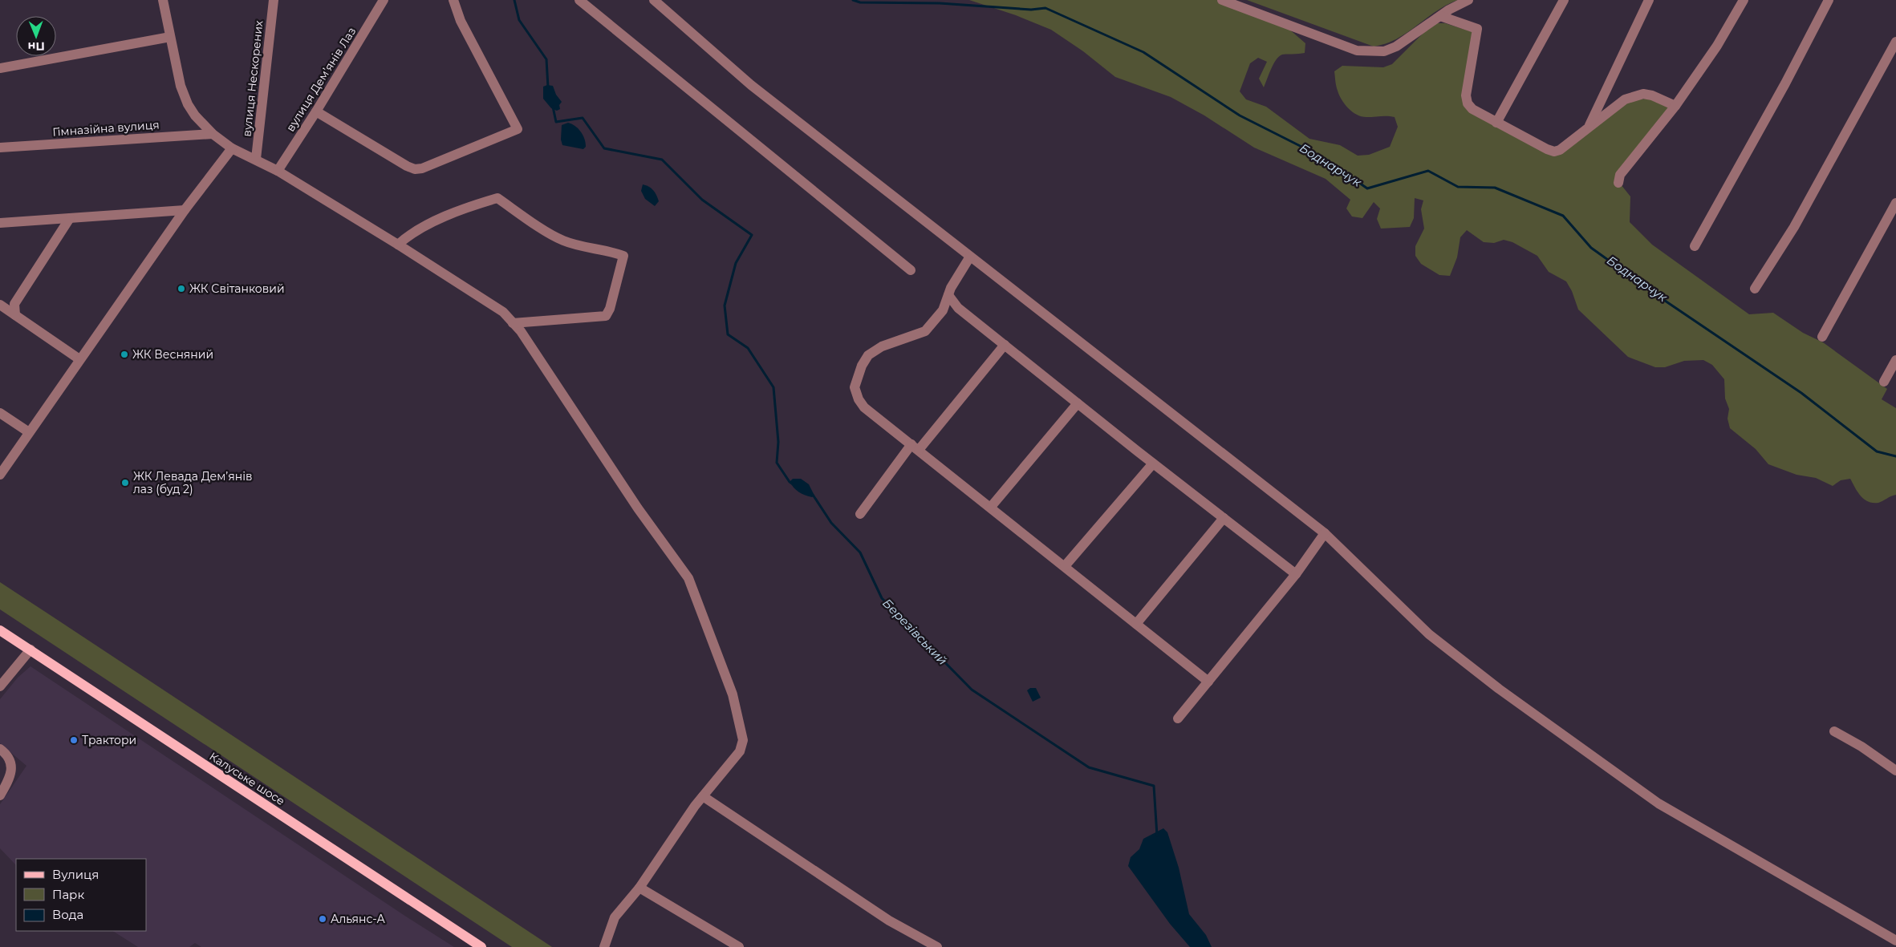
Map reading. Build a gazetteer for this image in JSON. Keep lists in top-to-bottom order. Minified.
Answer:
{"streets":{"main road":["Калуське шосе"],"street":["вулиця Нескорених","вулиця Демʼянів Лаз","Гімназійна вулиця"]},"water":["Боднарчук","Березівський"],"places":["ЖК Світанковий","ЖК Весняний","ЖК Левада Дем’янів лаз (буд 2)","Трактори","Альянс-А"],"legend":["Вулиця","Парк","Вода"],"north":"bottom"}
